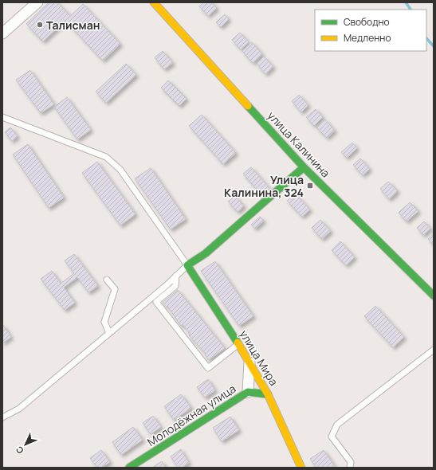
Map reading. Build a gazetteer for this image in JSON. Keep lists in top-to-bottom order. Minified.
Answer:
{"streets":{"street":["улица Калинина","улица Мира","Молодёжная улица"]},"crossings":[["улица Мира","Молодёжная улица"]],"places":{"other":["Талисман"],"transit":["Улица Калинина, 324"]},"legend":["Свободно","Медленно"],"north":"bottom left"}
